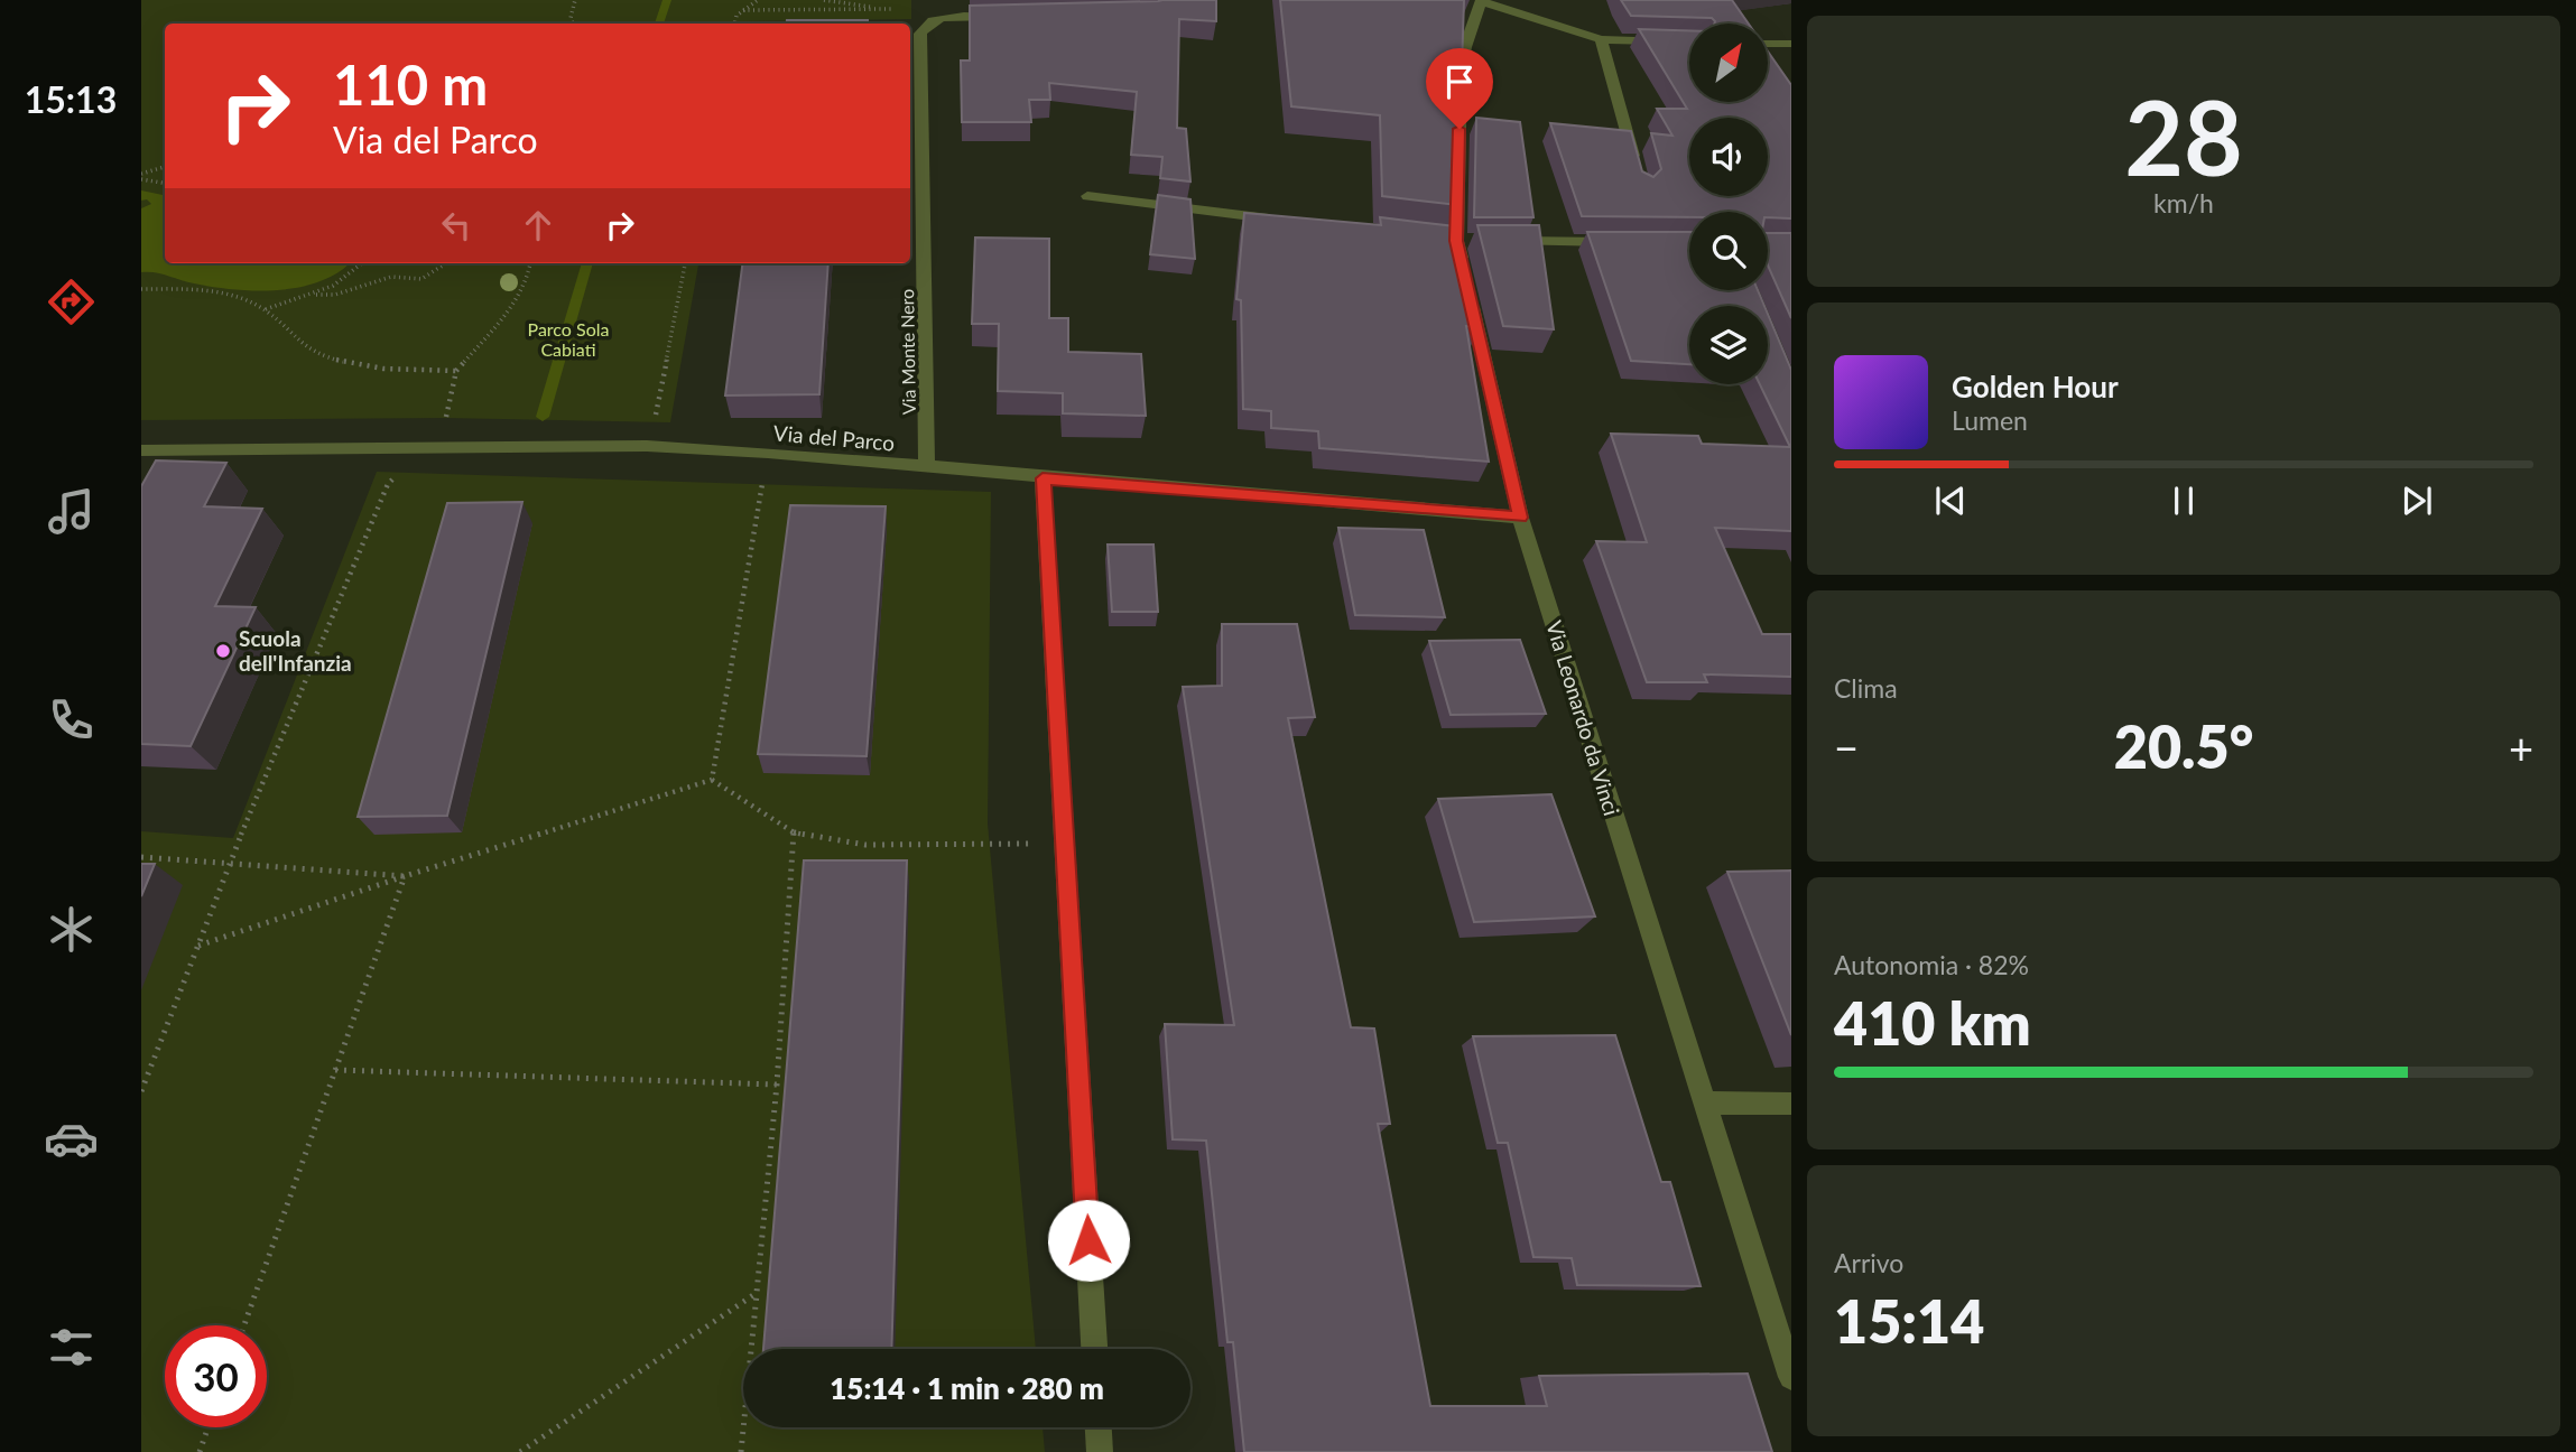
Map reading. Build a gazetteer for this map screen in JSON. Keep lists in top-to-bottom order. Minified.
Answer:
{"streets":{"street":["Via Monte Nero","Via del Parco","Via Leonardo da Vinci"]},"crossings":[["Via Monte Nero","Via del Parco"],["Via del Parco","Via Leonardo da Vinci"]],"parks":["Parco Sola Cabiati"],"places":["Scuola dell'Infanzia"],"north":"top right","page":{"tabs":"15:13","tile":[["28","km/h"],"Clima",["Autonomia · 82%","410 km"],["Arrivo","15:14"]],"turn":["110 m","Via del Parco"],"song":["Golden Hour","Lumen"],"heat":["−","20.5°","+"],"limit":"30","trip":"15:14 · 1 min · 280 m"}}
